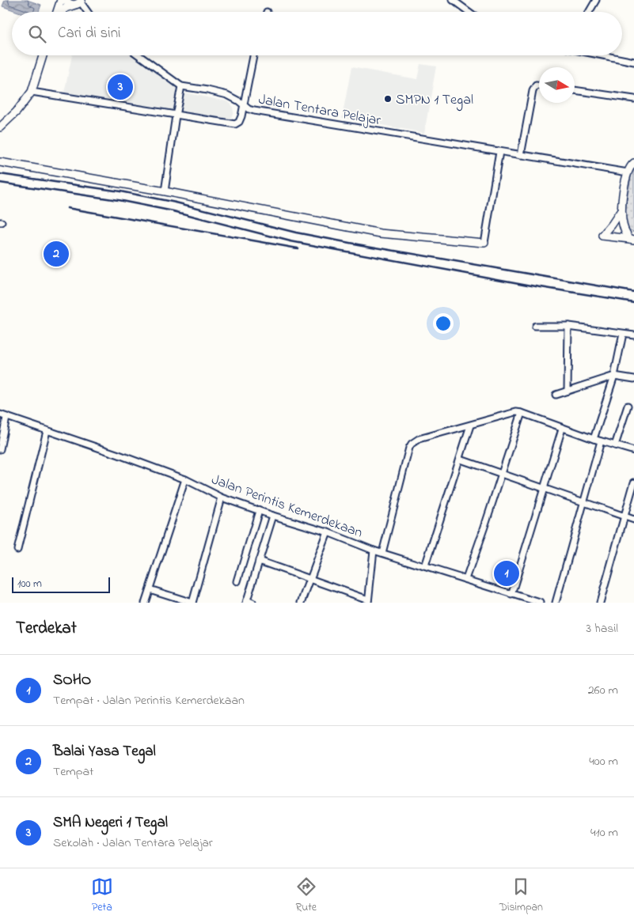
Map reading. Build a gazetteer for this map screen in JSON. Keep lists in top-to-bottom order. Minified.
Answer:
{"streets":{"street":["Jalan Tentara Pelajar","Jalan Perintis Kemerdekaan"]},"places":["SMPN 1 Tegal"],"scale_bar":"100 m","north":"right","page":{"search":"Cari di sini","pins":["3","2","1"],"scale":"100 m","heading":["Terdekat","3 hasil"],"list":[{"mark":"1","name":"SOHO","note":"Tempat · Jalan Perintis Kemerdekaan","value":"260 m"},{"mark":"2","name":"Balai Yasa Tegal","note":"Tempat","value":"400 m"},{"mark":"3","name":"SMA Negeri 1 Tegal","note":"Sekolah · Jalan Tentara Pelajar","value":"410 m"}],"nav":["Peta","Rute","Disimpan"]}}
